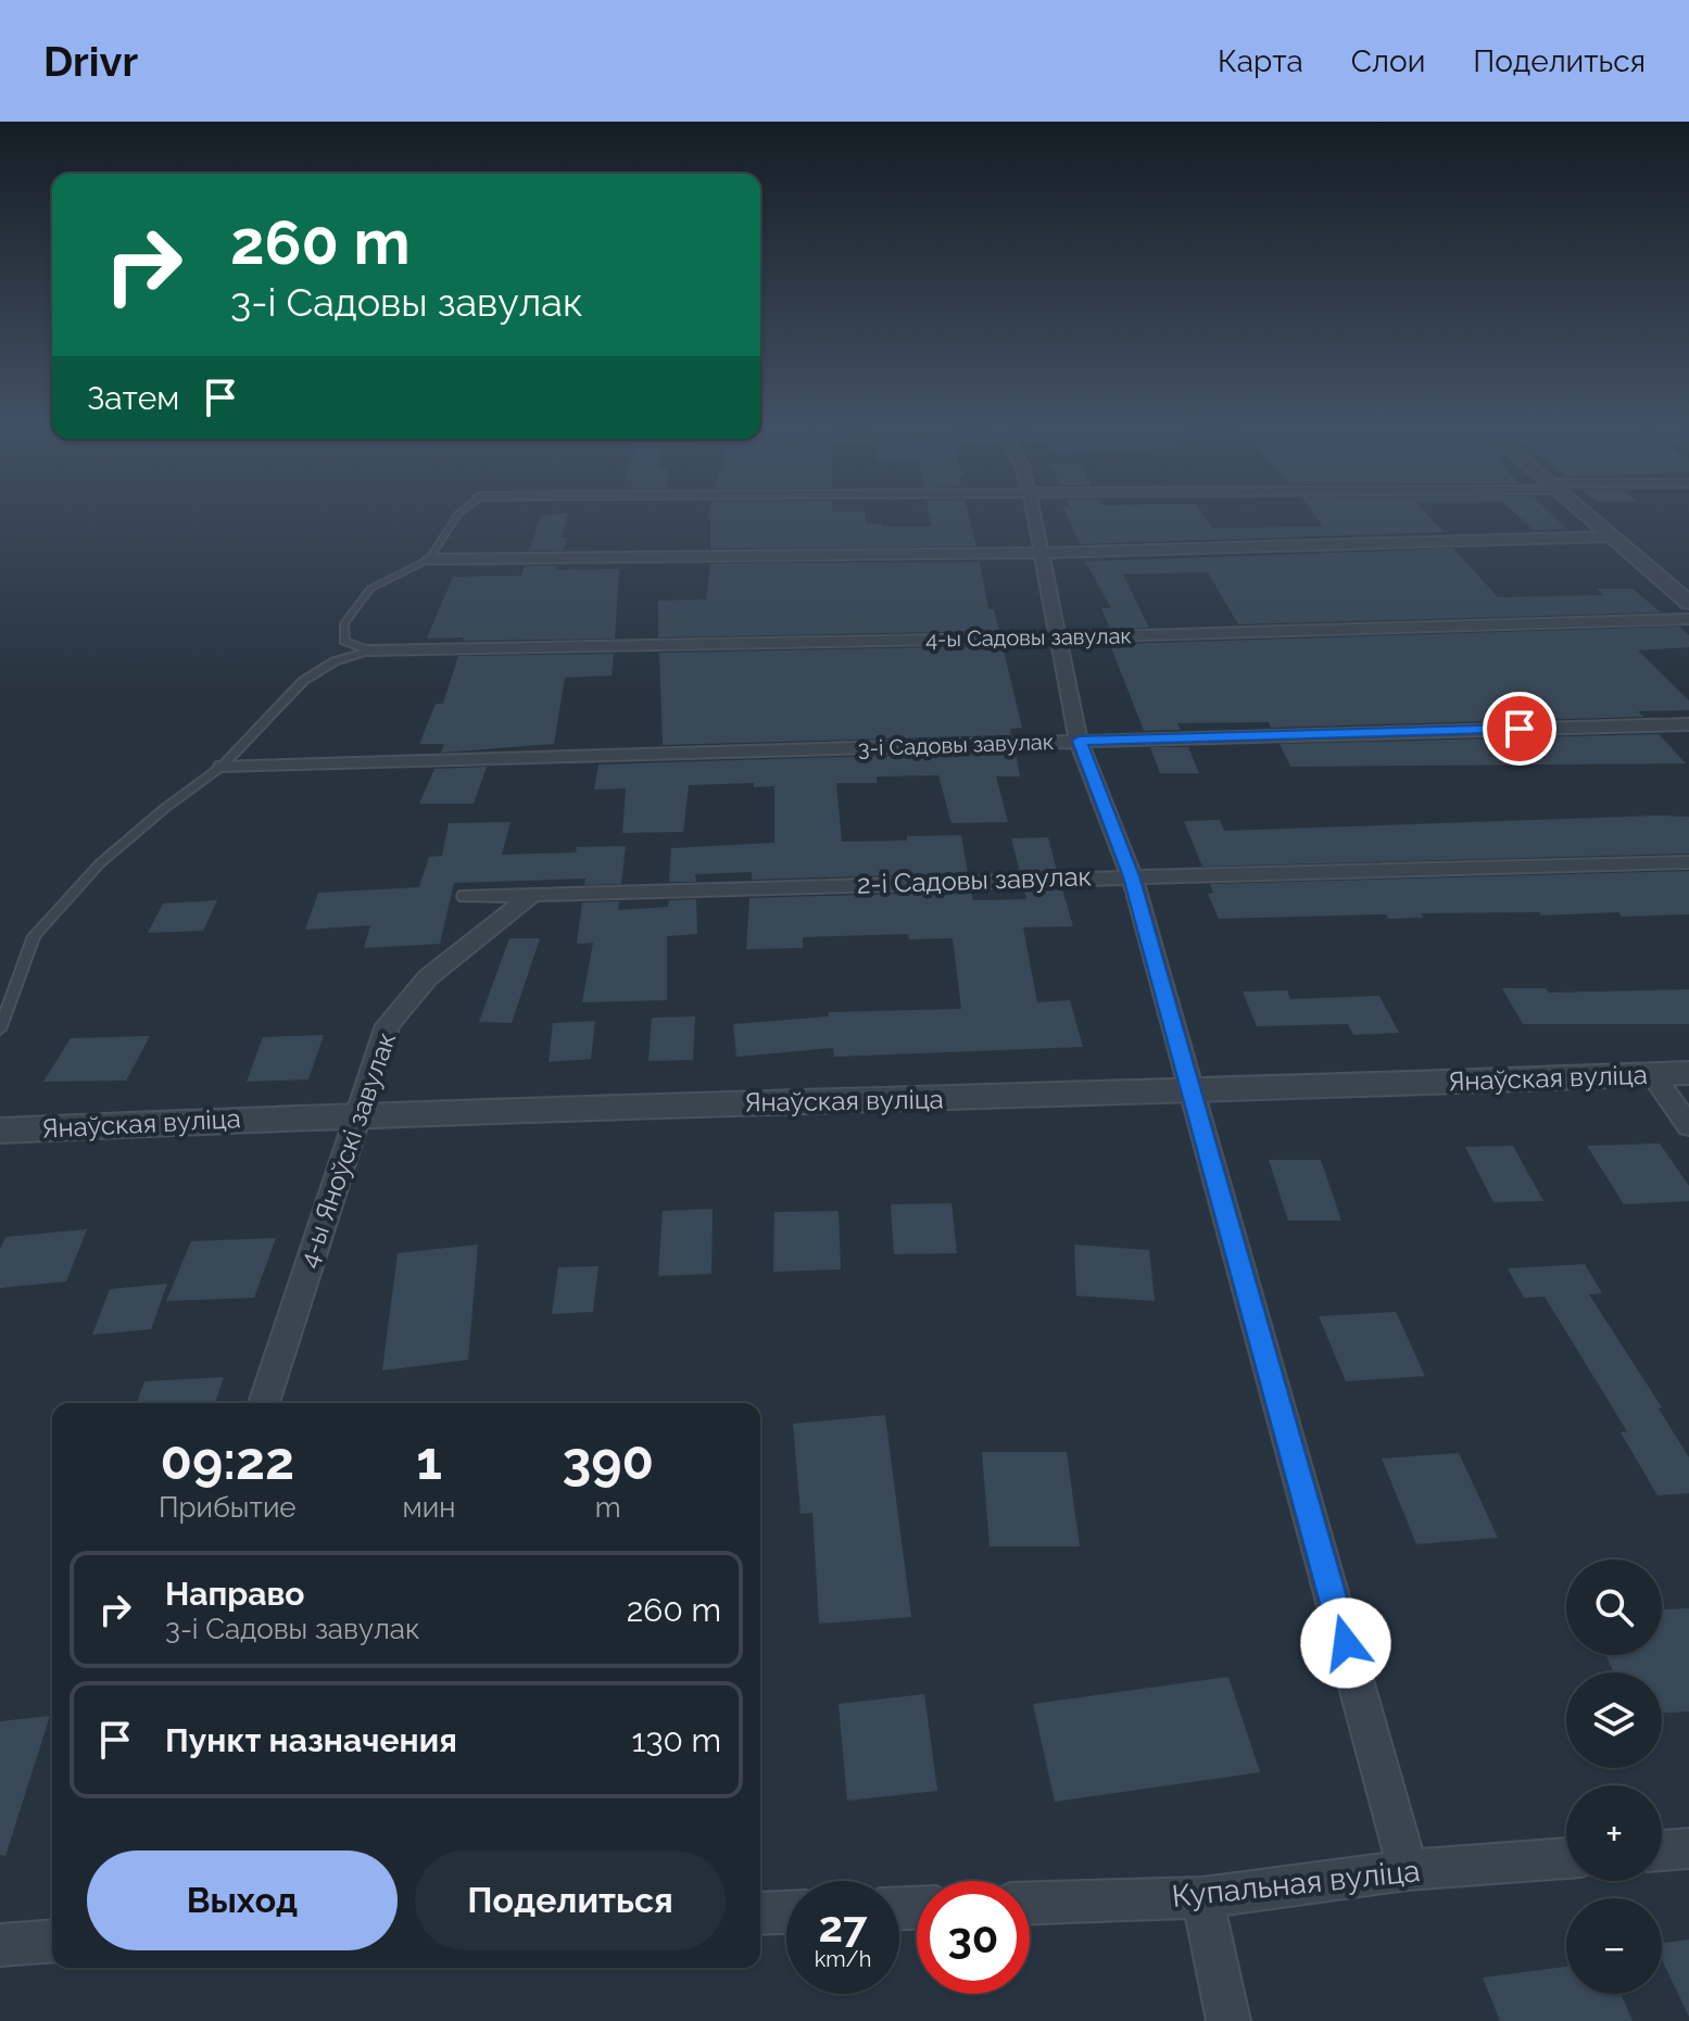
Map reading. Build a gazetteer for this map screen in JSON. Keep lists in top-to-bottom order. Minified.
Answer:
{"streets":{"street":["4-ы Садовы завулак","3-і Садовы завулак","2-і Садовы завулак","Янаўская вуліца","4-ы Яноўскі завулак","Купальная вуліца"]},"crossings":[["2-і Садовы завулак","4-ы Яноўскі завулак"],["Янаўская вуліца","4-ы Яноўскі завулак"]],"page":{"header":"Drivr","nav":["Карта","Слои","Поделиться"],"turn":["260 m","3-і Садовы завулак"],"then":"Затем","eta":["09:22","Прибытие","1","мин","390","m"],"list":[{"name":"Направо","note":"3-і Садовы завулак","value":"260 m"},{"name":"Пункт назначения","value":"130 m"}],"map_buttons":["+","−"],"buttons":["Выход","Поделиться"],"speed":"27 km/h","limit":"30"}}
